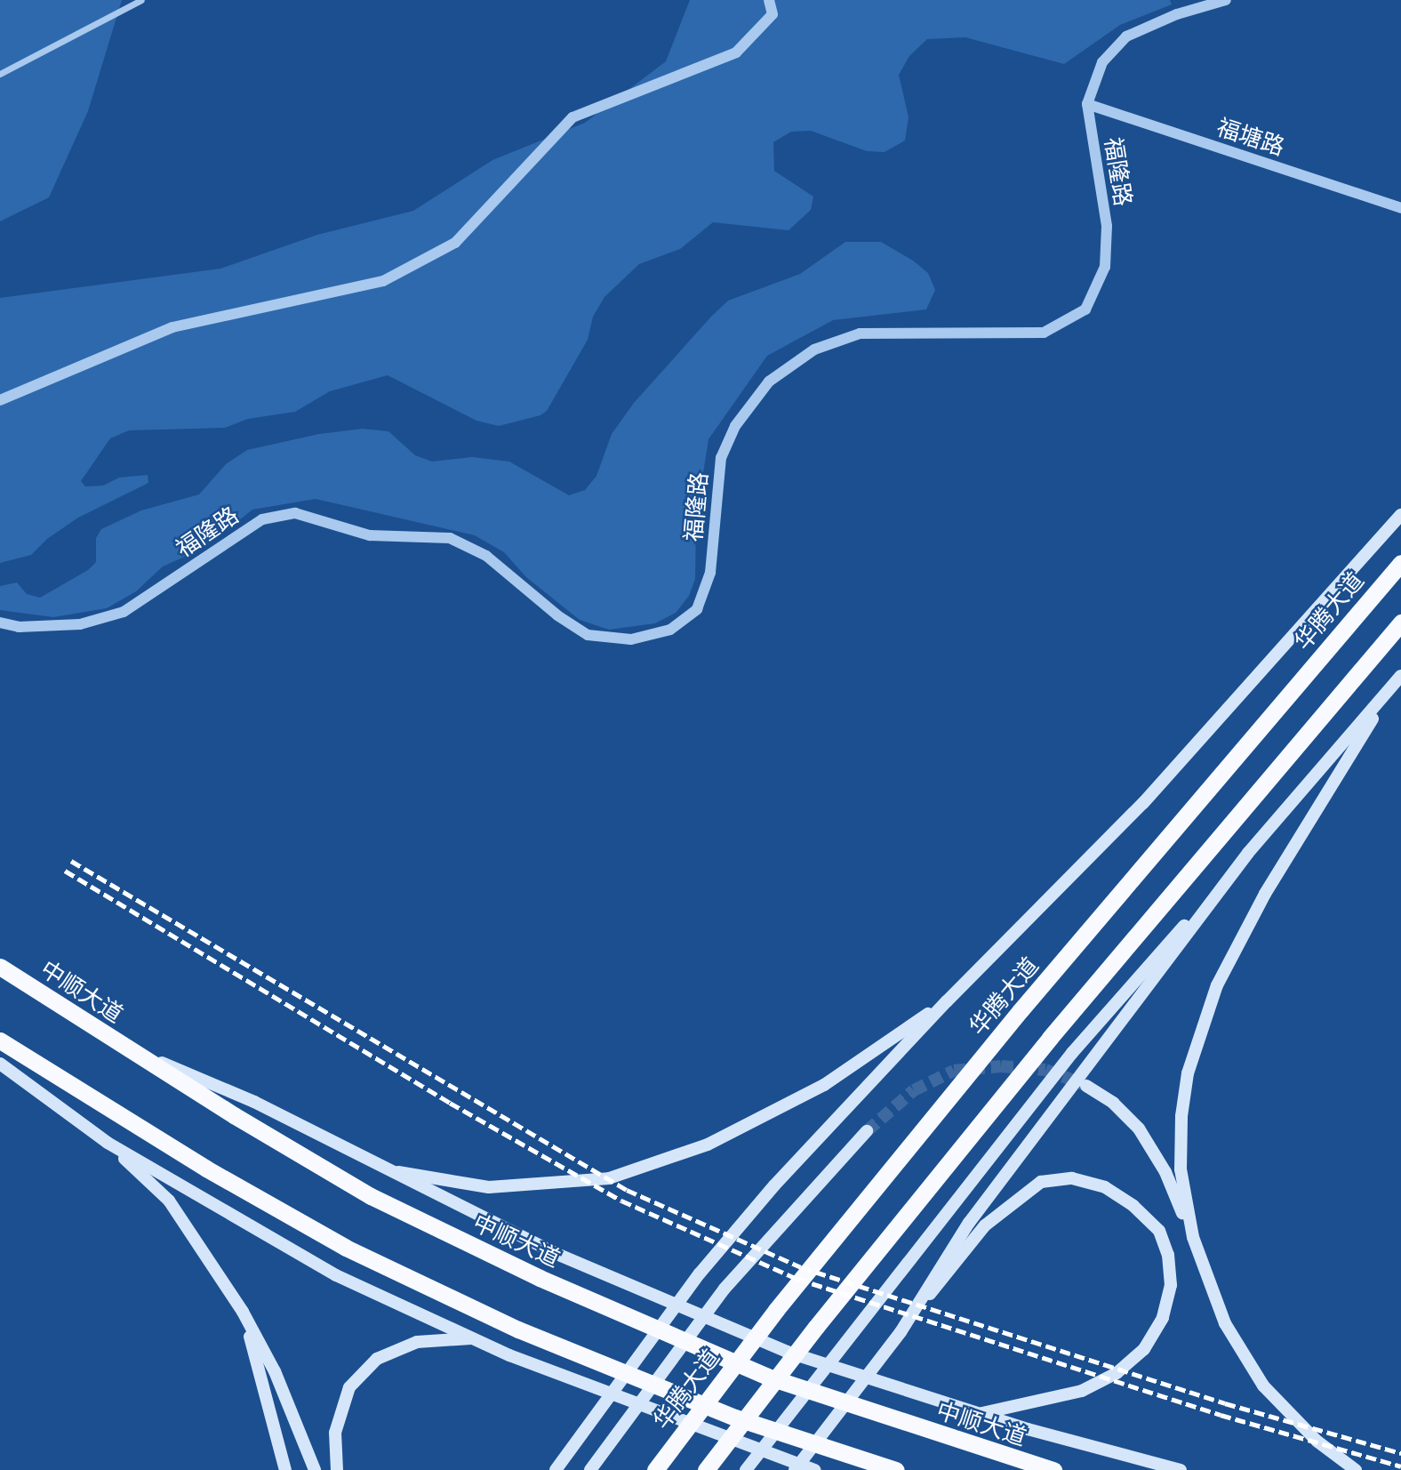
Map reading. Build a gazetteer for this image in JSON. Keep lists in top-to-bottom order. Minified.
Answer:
{"streets":{"highway":["华腾大道","中顺大道"],"street":["福塘路","福隆路"]},"crossings":[["福塘路","福隆路"]]}
